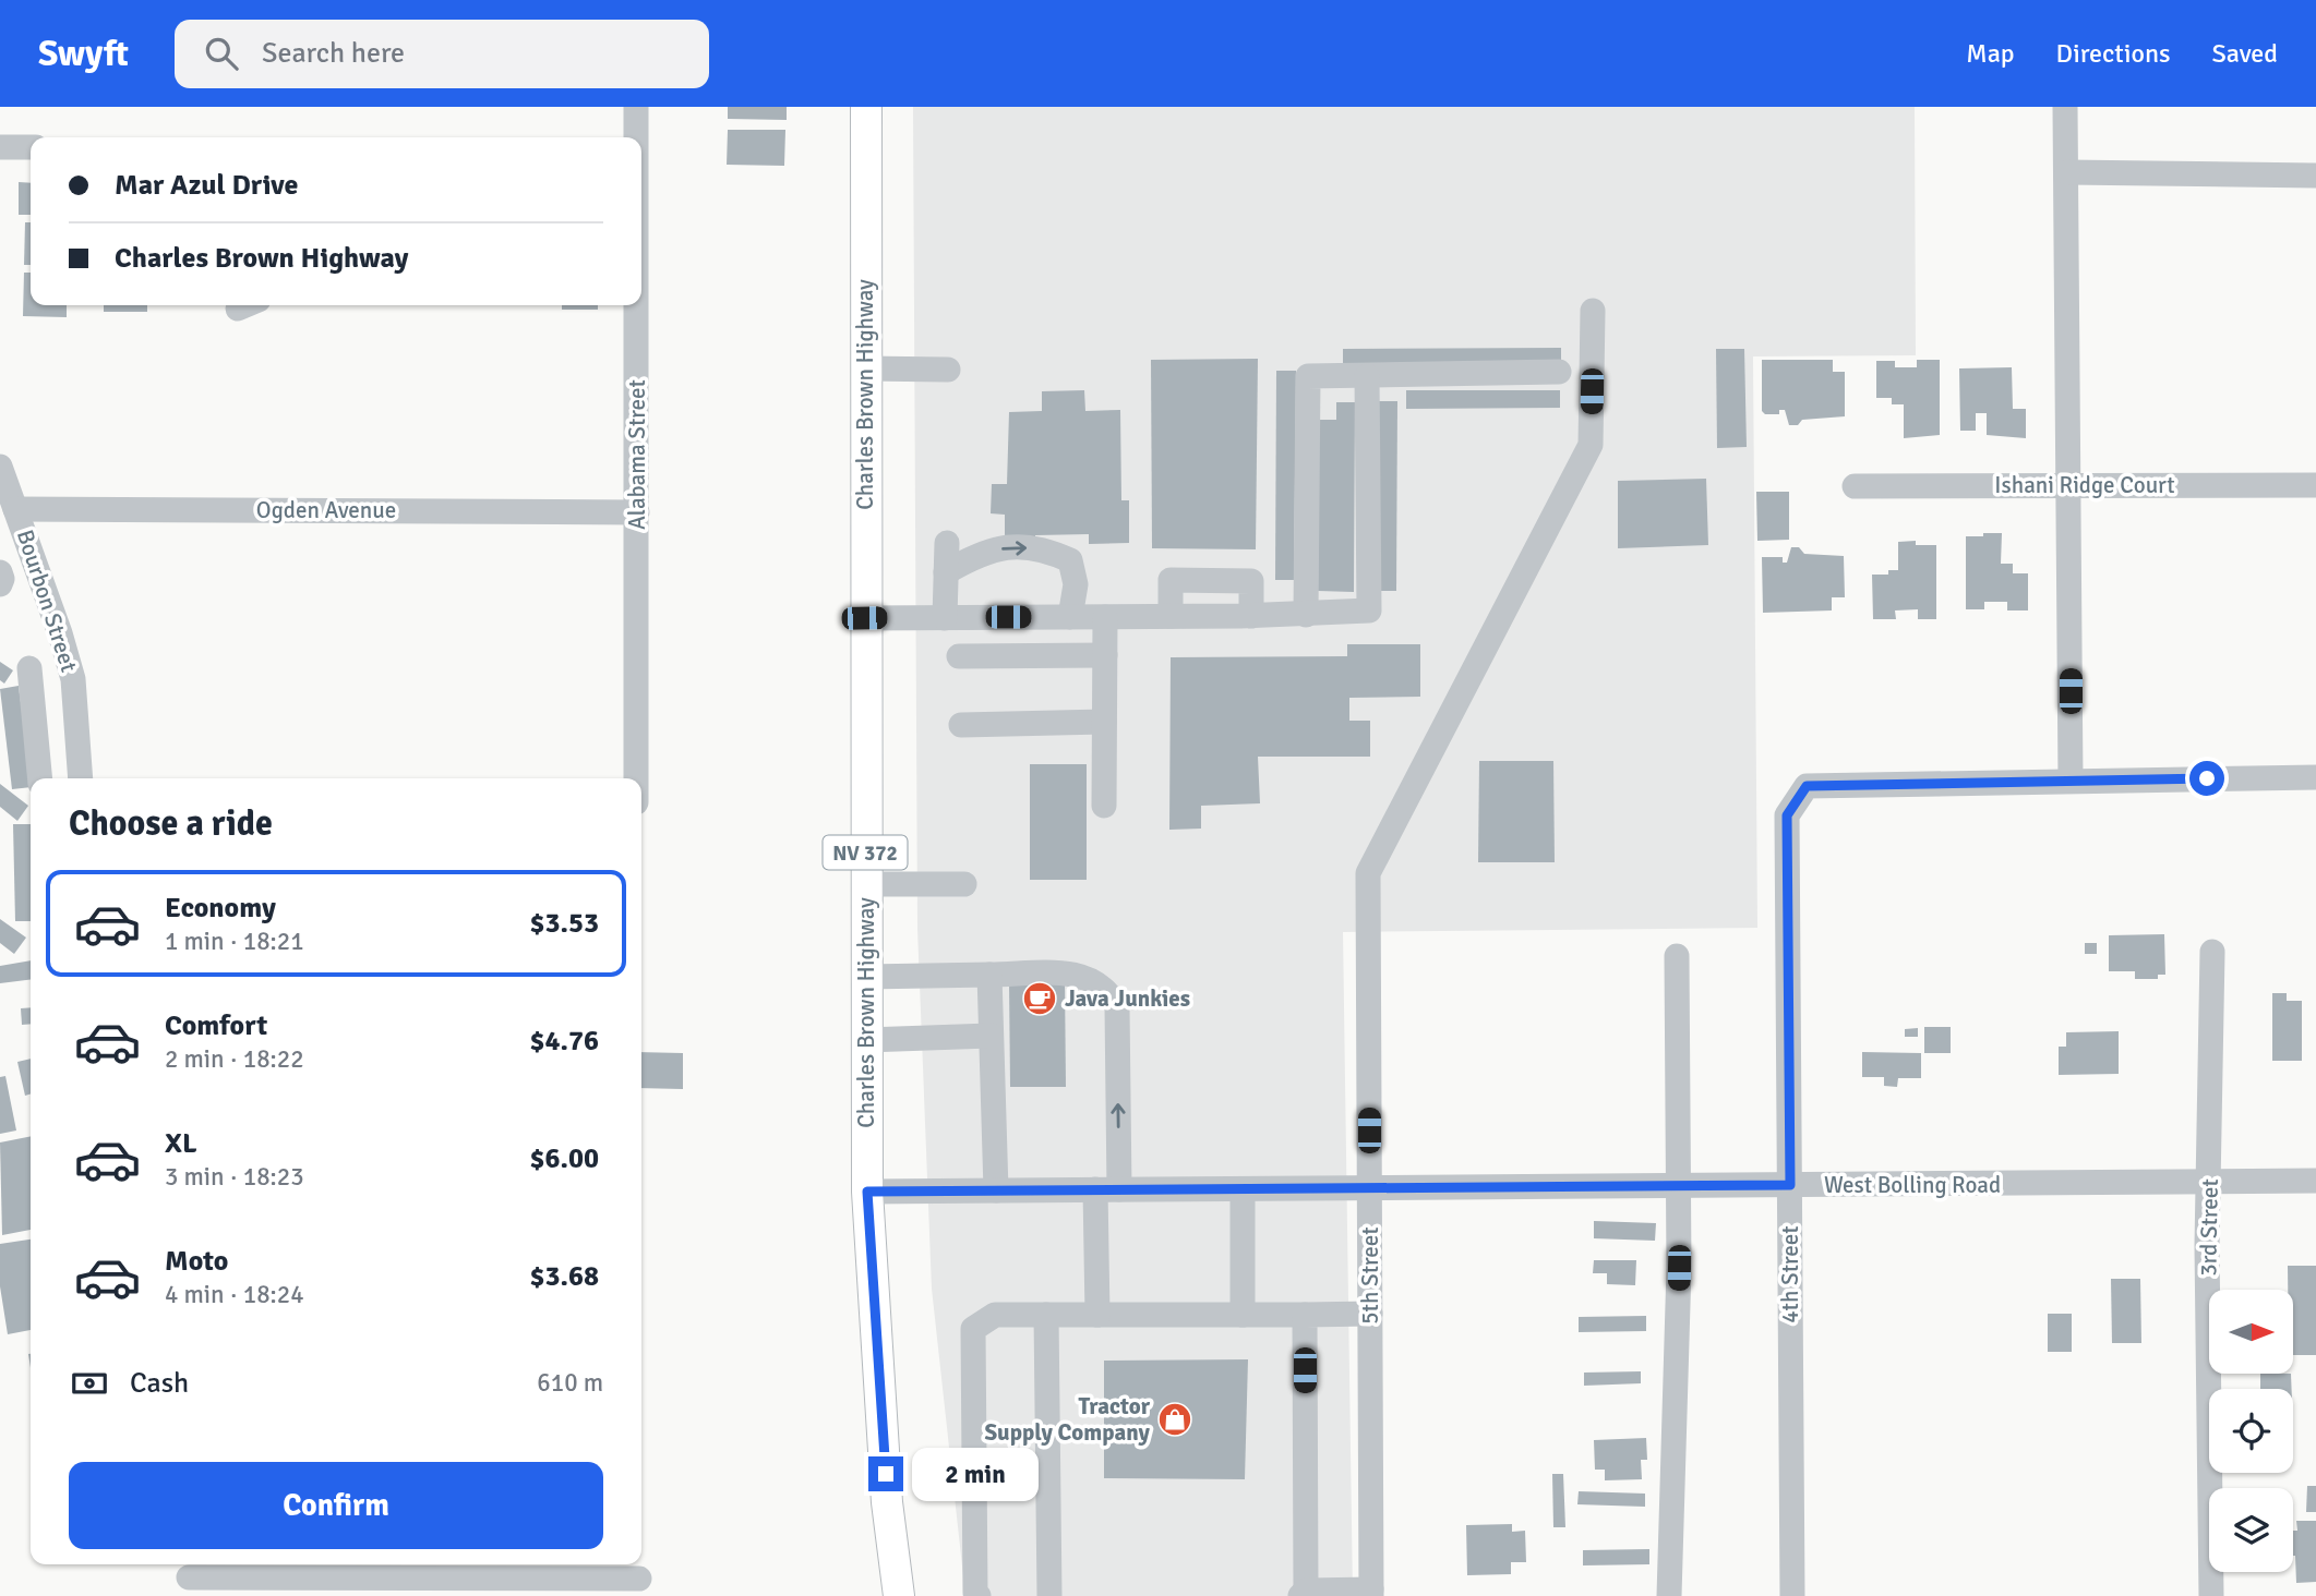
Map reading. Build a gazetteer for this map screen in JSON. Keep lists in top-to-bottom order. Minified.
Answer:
{"streets":{"main road":["Charles Brown Highway","NV 372"],"street":["Alabama Street","Ishani Ridge Court","Ogden Avenue","Bourbon Street","West Bolling Road","3rd Street","4th Street","5th Street"]},"crossings":[["Charles Brown Highway","West Bolling Road"],["Alabama Street","Ogden Avenue"],["Ogden Avenue","Bourbon Street"],["West Bolling Road","3rd Street"],["West Bolling Road","4th Street"],["West Bolling Road","5th Street"]],"places":{"cafe":["Java Junkies"],"shop":["Tractor Supply Company"]},"north":"right","page":{"header":"Swyft","search":"Search here","nav":["Map","Directions","Saved"],"banner":["Mar Azul Drive","Charles Brown Highway"],"heading":"Choose a ride","list":[{"name":"Economy","note":"1 min · 18:21","value":"$3.53"},{"name":"Comfort","note":"2 min · 18:22","value":"$4.76"},{"name":"XL","note":"3 min · 18:23","value":"$6.00"},{"name":"Moto","note":"4 min · 18:24","value":"$3.68"}],"pay":["Cash","610 m"],"buttons":"Confirm","bubble":"2 min"}}
